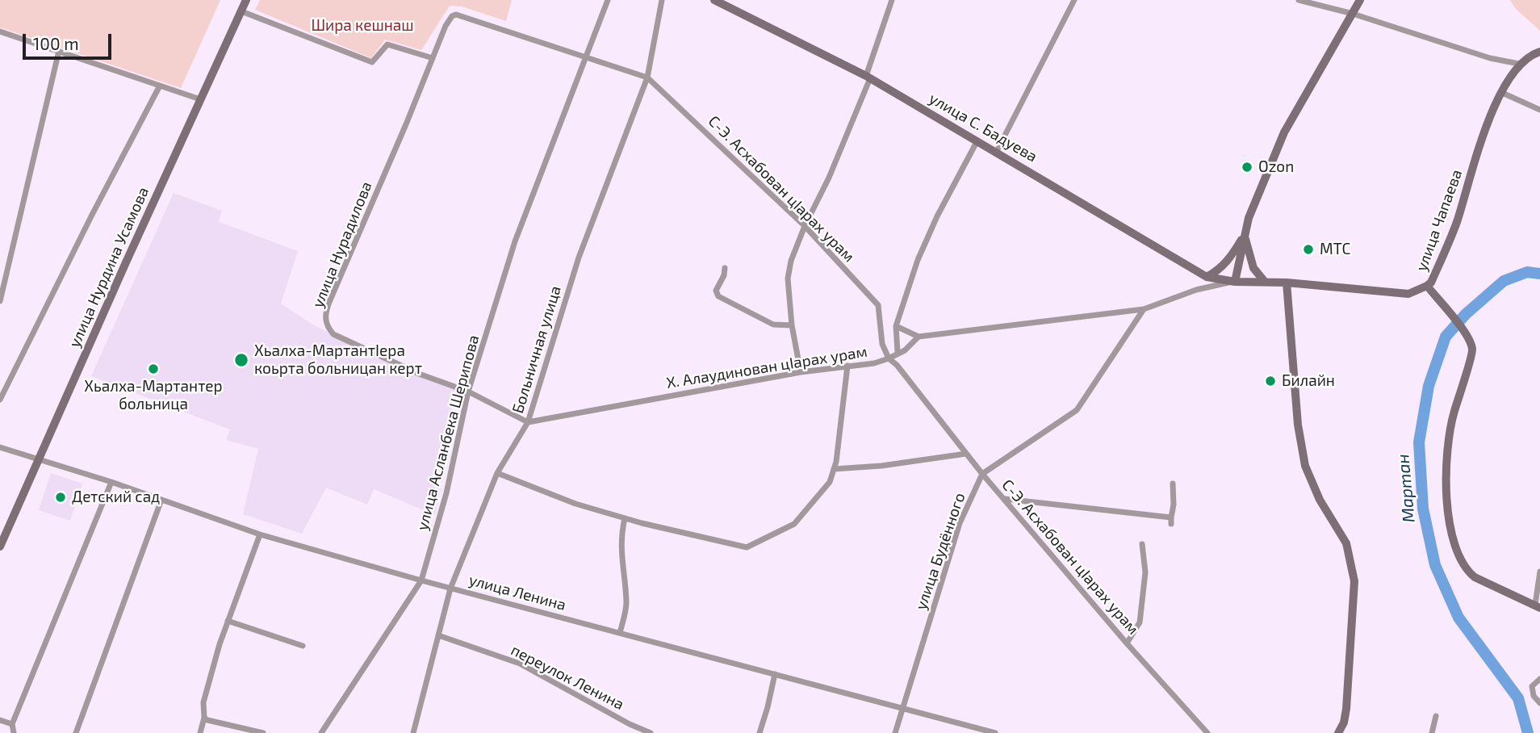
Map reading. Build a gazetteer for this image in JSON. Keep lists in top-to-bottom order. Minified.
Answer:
{"streets":{"street":["улица С. Бадуева","С-Э. Асхабован цIарах урам","улица Чапаева","улица Нурадилова","улица Нурдина Усамова","Больничная улица","Х. Алаудинован цIарах урам","улица Асланбека Шерипова","улица Будённого","улица Ленина","переулок Ленина"]},"crossings":[["улица С. Бадуева","улица Чапаева"],["улица С. Бадуева","Х. Алаудинован цIарах урам"],["С-Э. Асхабован цIарах урам","улица Нурадилова"],["С-Э. Асхабован цIарах урам","Больничная улица"],["С-Э. Асхабован цIарах урам","Х. Алаудинован цIарах урам"],["С-Э. Асхабован цIарах урам","улица Асланбека Шерипова"],["С-Э. Асхабован цIарах урам","улица Будённого"],["улица Нурадилова","улица Асланбека Шерипова"],["улица Нурдина Усамова","улица Ленина"],["Больничная улица","Х. Алаудинован цIарах урам"],["Больничная улица","улица Ленина"],["Больничная улица","переулок Ленина"],["улица Асланбека Шерипова","улица Ленина"],["улица Будённого","улица Ленина"]],"water":["Мартан"],"parks":["Шира кешнаш"],"places":["Ozon","МТС","Хьалха-МартантIера коьрта больницан керт","Хьалха-Мартантер больница","Билайн","Детский сад"],"scale_bar":"100 m"}
